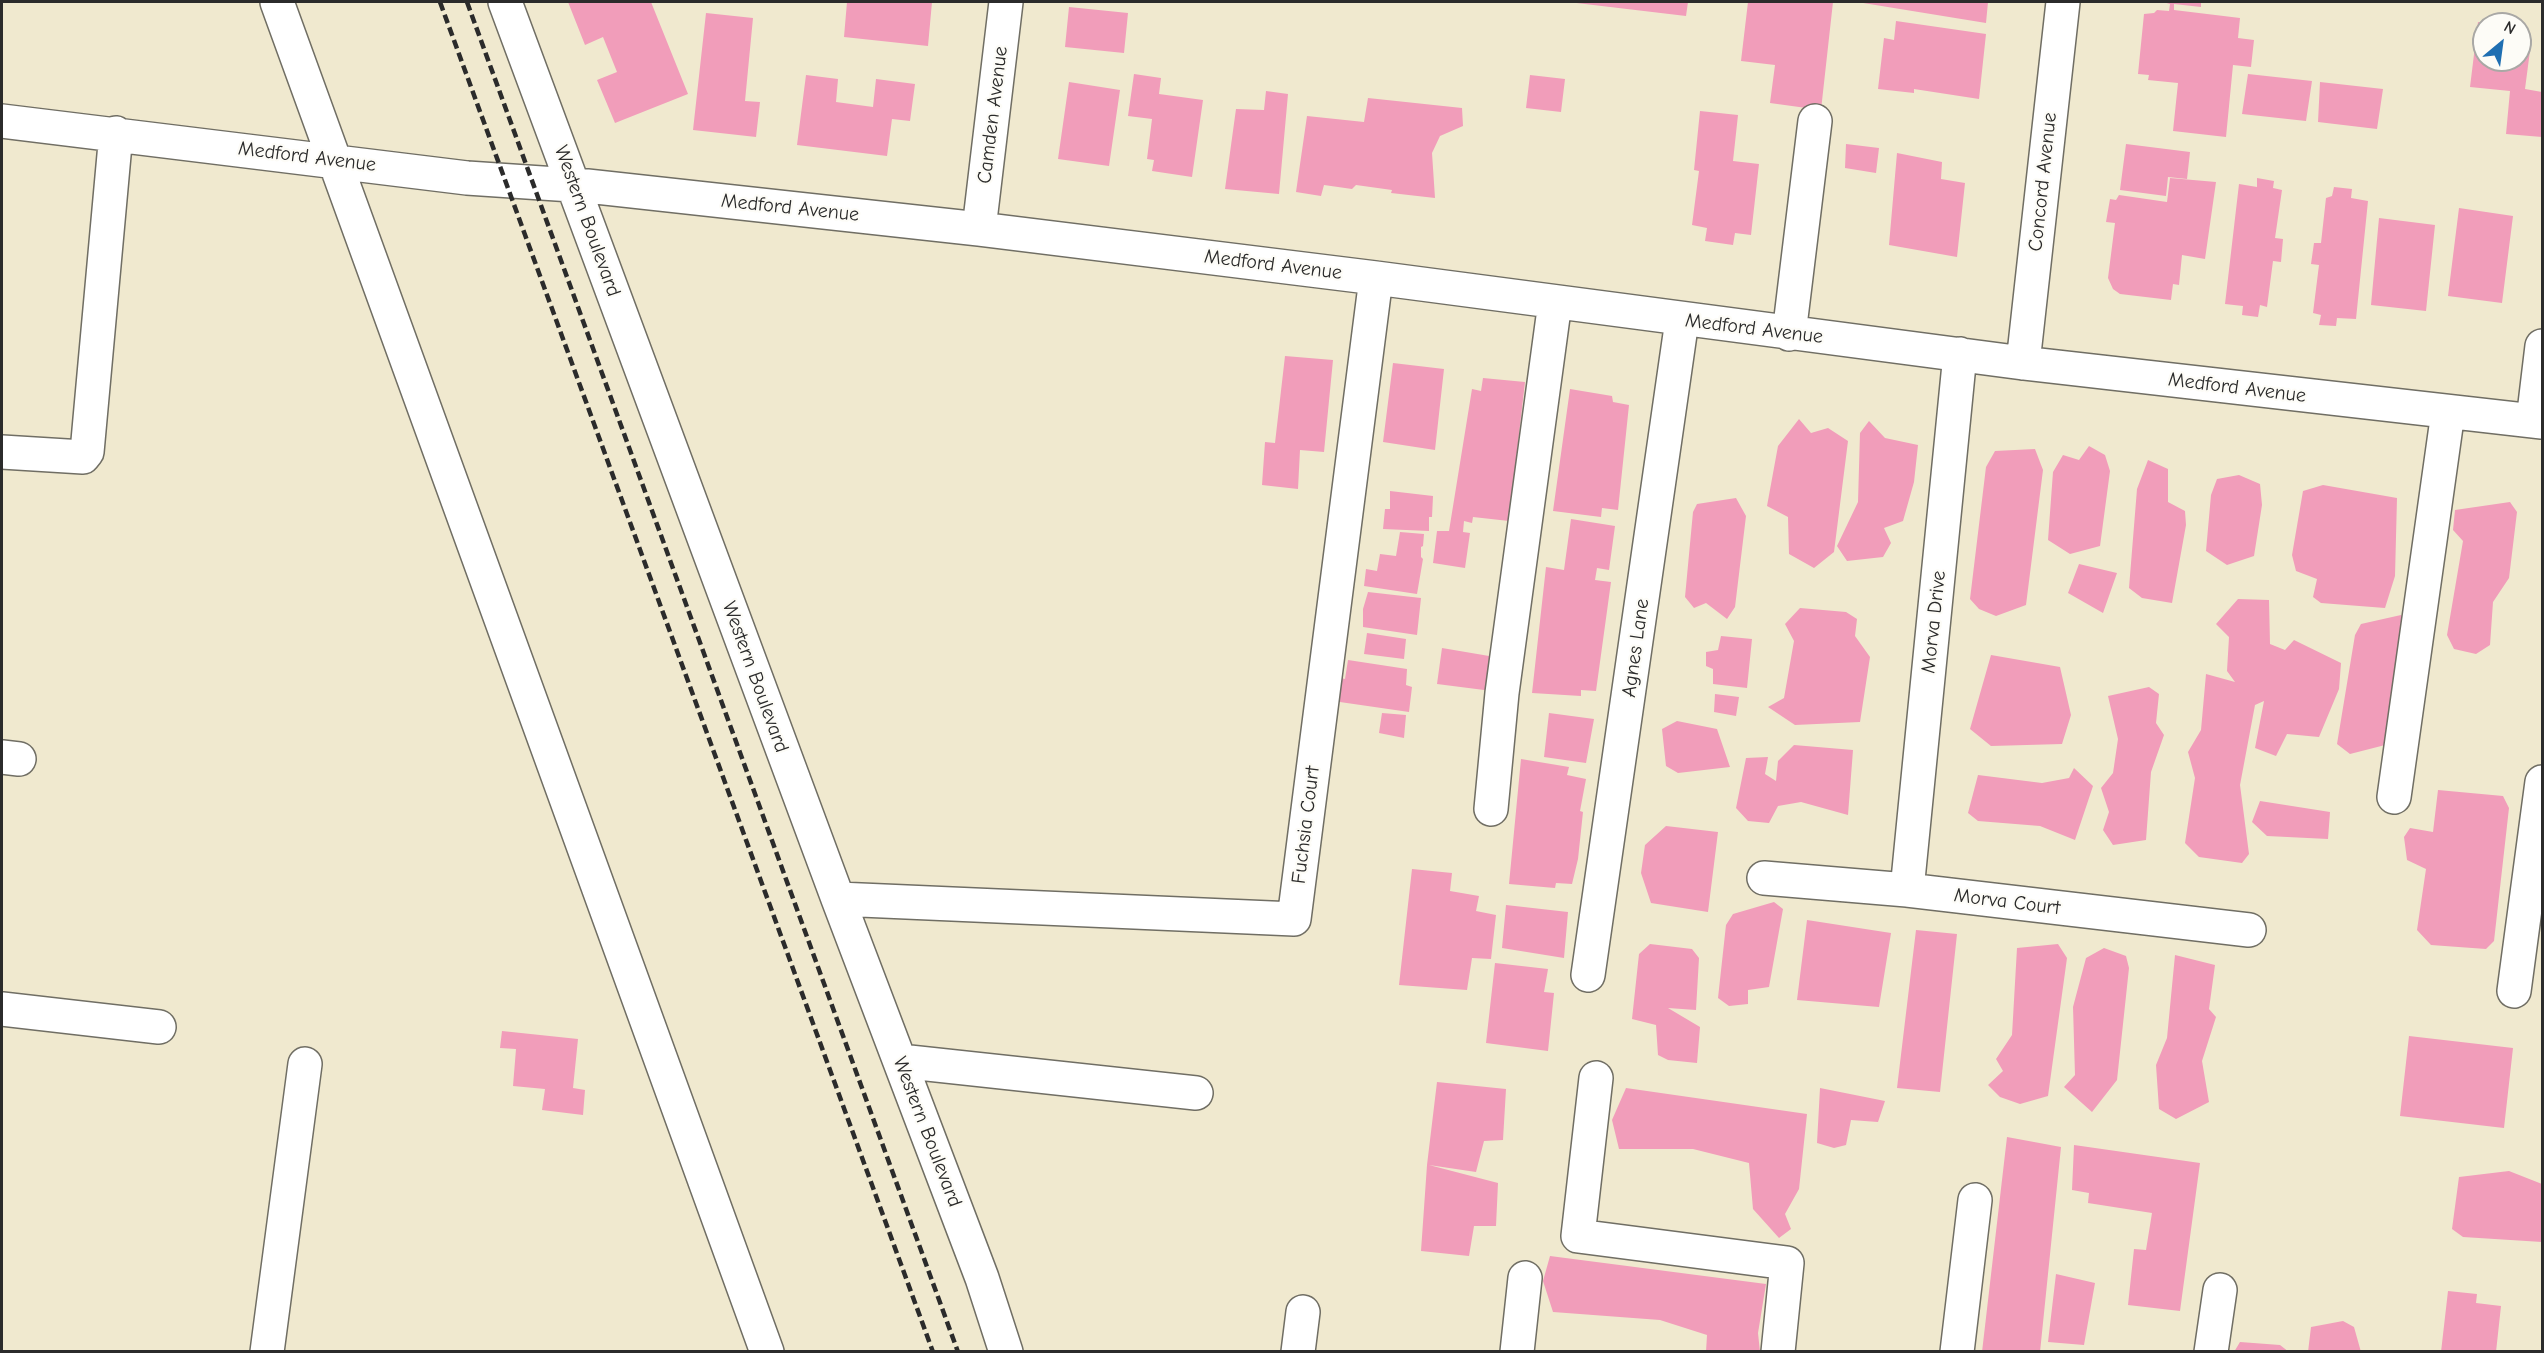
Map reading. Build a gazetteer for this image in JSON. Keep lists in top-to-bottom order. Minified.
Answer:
{"streets":{"street":["Camden Avenue","Medford Avenue","Concord Avenue","Western Boulevard","Morva Drive","Agnes Lane","Fuchsia Court","Morva Court"]},"crossings":[["Camden Avenue","Medford Avenue"],["Medford Avenue","Concord Avenue"],["Medford Avenue","Western Boulevard"],["Medford Avenue","Morva Drive"],["Medford Avenue","Agnes Lane"],["Medford Avenue","Fuchsia Court"],["Western Boulevard","Fuchsia Court"],["Morva Drive","Morva Court"]],"north":"top right"}
